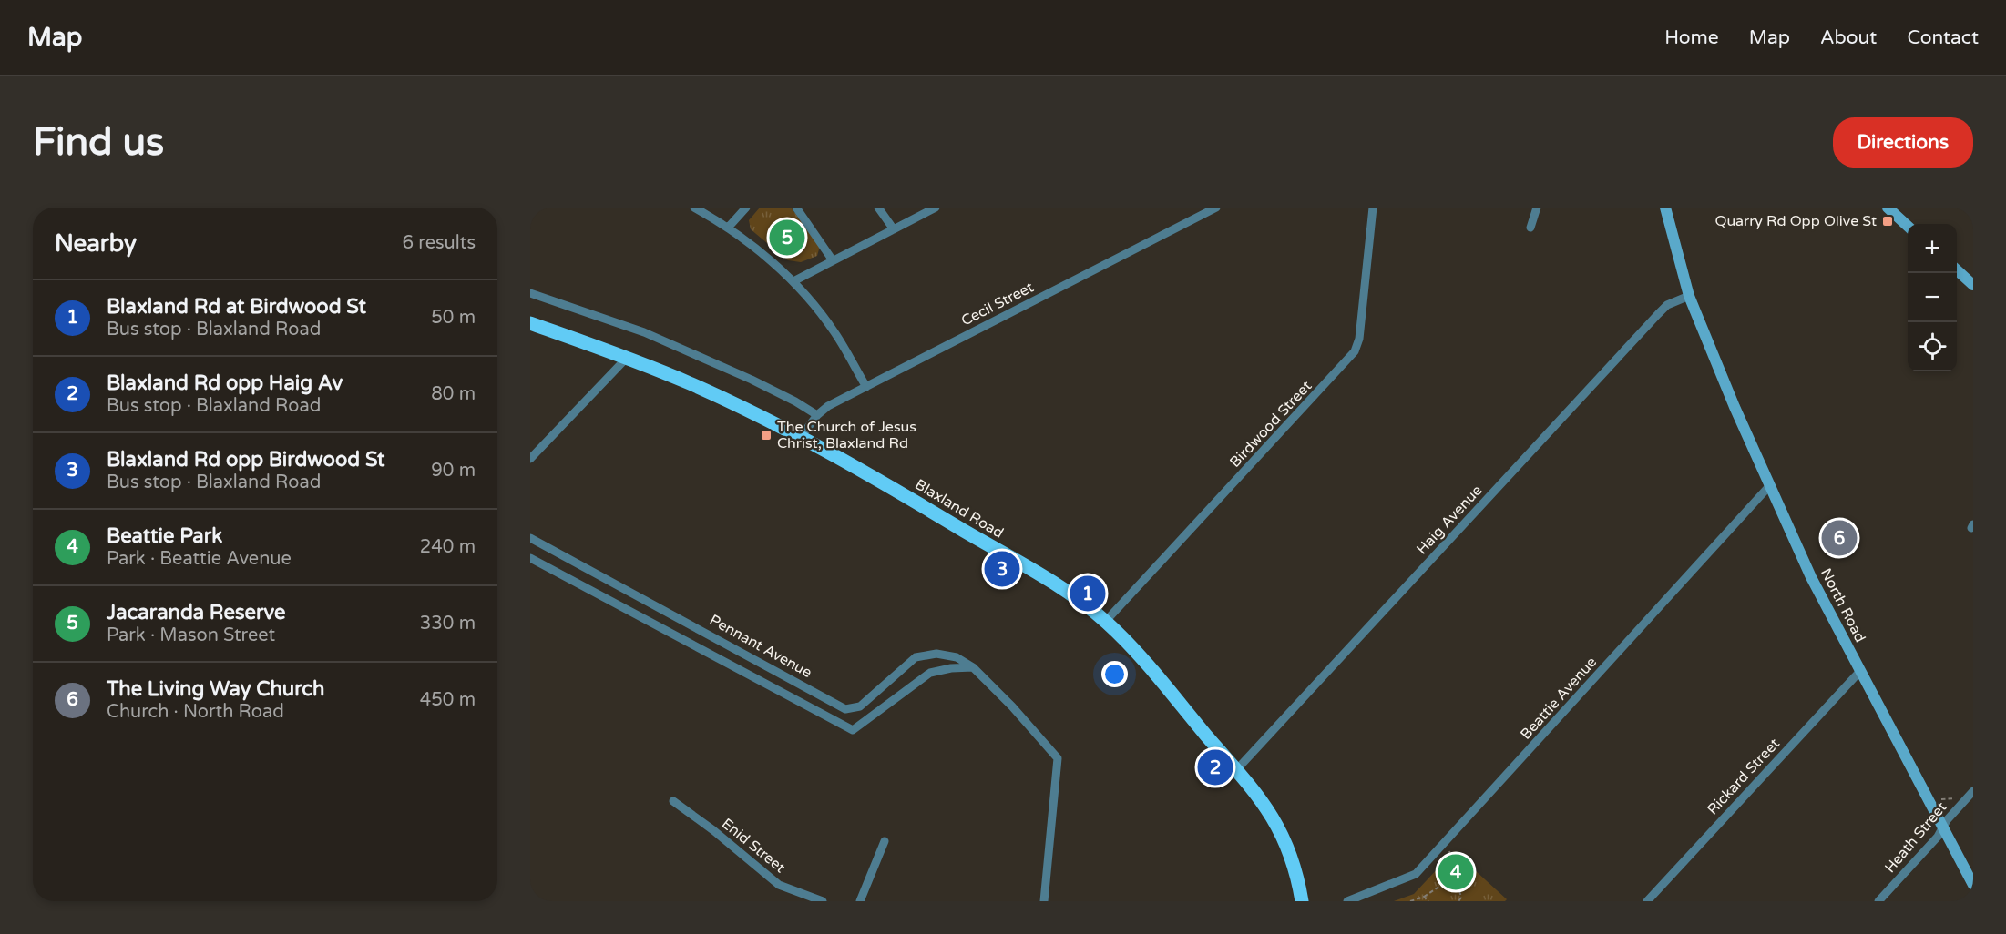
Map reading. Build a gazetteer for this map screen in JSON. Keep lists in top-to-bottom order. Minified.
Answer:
{"streets":{"main road":["Blaxland Road"],"street":["Cecil Street","Birdwood Street","Haig Avenue","North Road","Pennant Avenue","Beattie Avenue","Rickard Street","Heath Street","Enid Street"]},"crossings":[["Cecil Street","Blaxland Road"],["Birdwood Street","Blaxland Road"],["Blaxland Road","Haig Avenue"],["Haig Avenue","North Road"],["North Road","Beattie Avenue"],["North Road","Rickard Street"],["North Road","Heath Street"]],"places":{"transit":["Quarry Rd Opp Olive St","The Church of Jesus Christ, Blaxland Rd"]},"page":{"header":"Map","nav":["Home","Map","About","Contact"],"buttons":"Directions","title":"Find us","heading":["Nearby","6 results"],"pins":["5","6","3","1","2","4"],"map_buttons":["+","−"],"list":[{"mark":"1","name":"Blaxland Rd at Birdwood St","note":"Bus stop · Blaxland Road","value":"50 m"},{"mark":"2","name":"Blaxland Rd opp Haig Av","note":"Bus stop · Blaxland Road","value":"80 m"},{"mark":"3","name":"Blaxland Rd opp Birdwood St","note":"Bus stop · Blaxland Road","value":"90 m"},{"mark":"4","name":"Beattie Park","note":"Park · Beattie Avenue","value":"240 m"},{"mark":"5","name":"Jacaranda Reserve","note":"Park · Mason Street","value":"330 m"},{"mark":"6","name":"The Living Way Church","note":"Church · North Road","value":"450 m"}]}}
